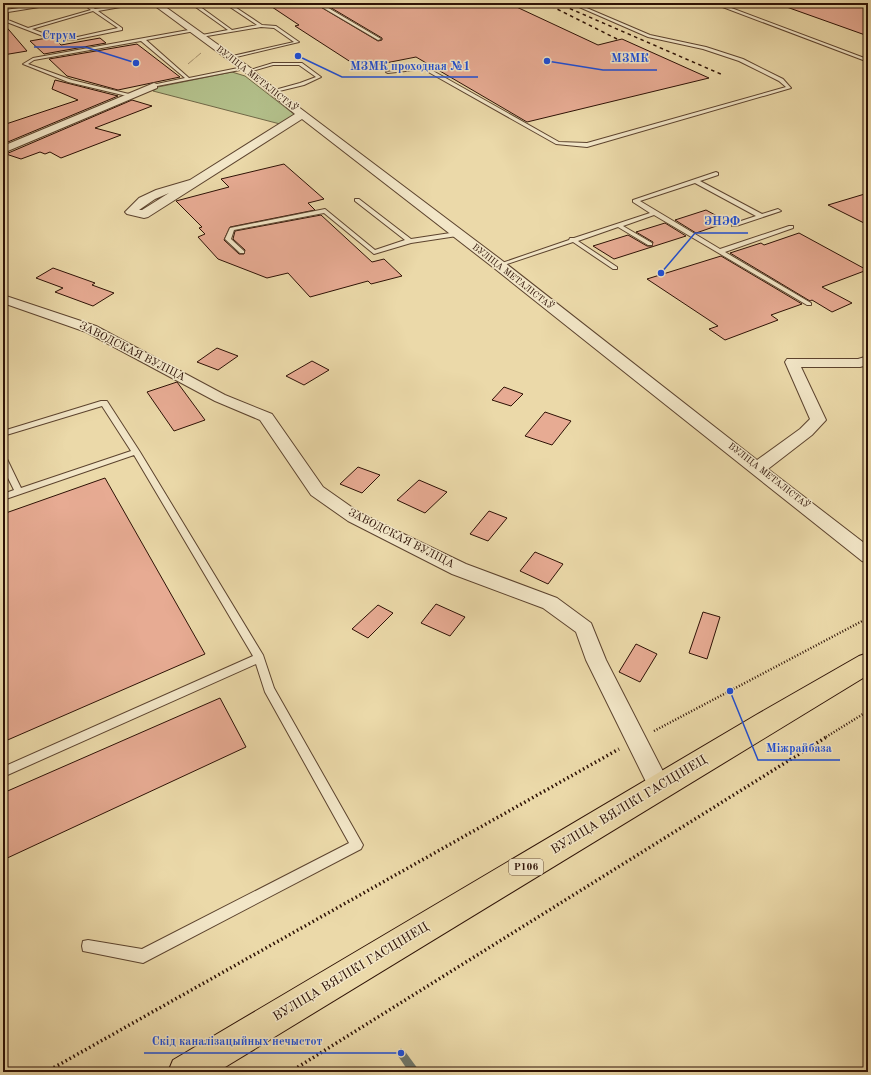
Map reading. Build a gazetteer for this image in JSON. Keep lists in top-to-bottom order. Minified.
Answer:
{"streets":{"main road":["ВУЛІЦА ВЯЛІКІ ГАСЦІНЕЦ","Р106"],"street":["ВУЛІЦА МЕТАЛІСТАЎ","ЗАВОДСКАЯ ВУЛІЦА"]},"crossings":[["ЗАВОДСКАЯ ВУЛІЦА","ВУЛІЦА ВЯЛІКІ ГАСЦІНЕЦ"]],"places":["МЗМК проходная №1","МЗМК","Струм","ЭНЭФ","Міжрайбаза","Скід каналізацыйных нечыстот"]}
